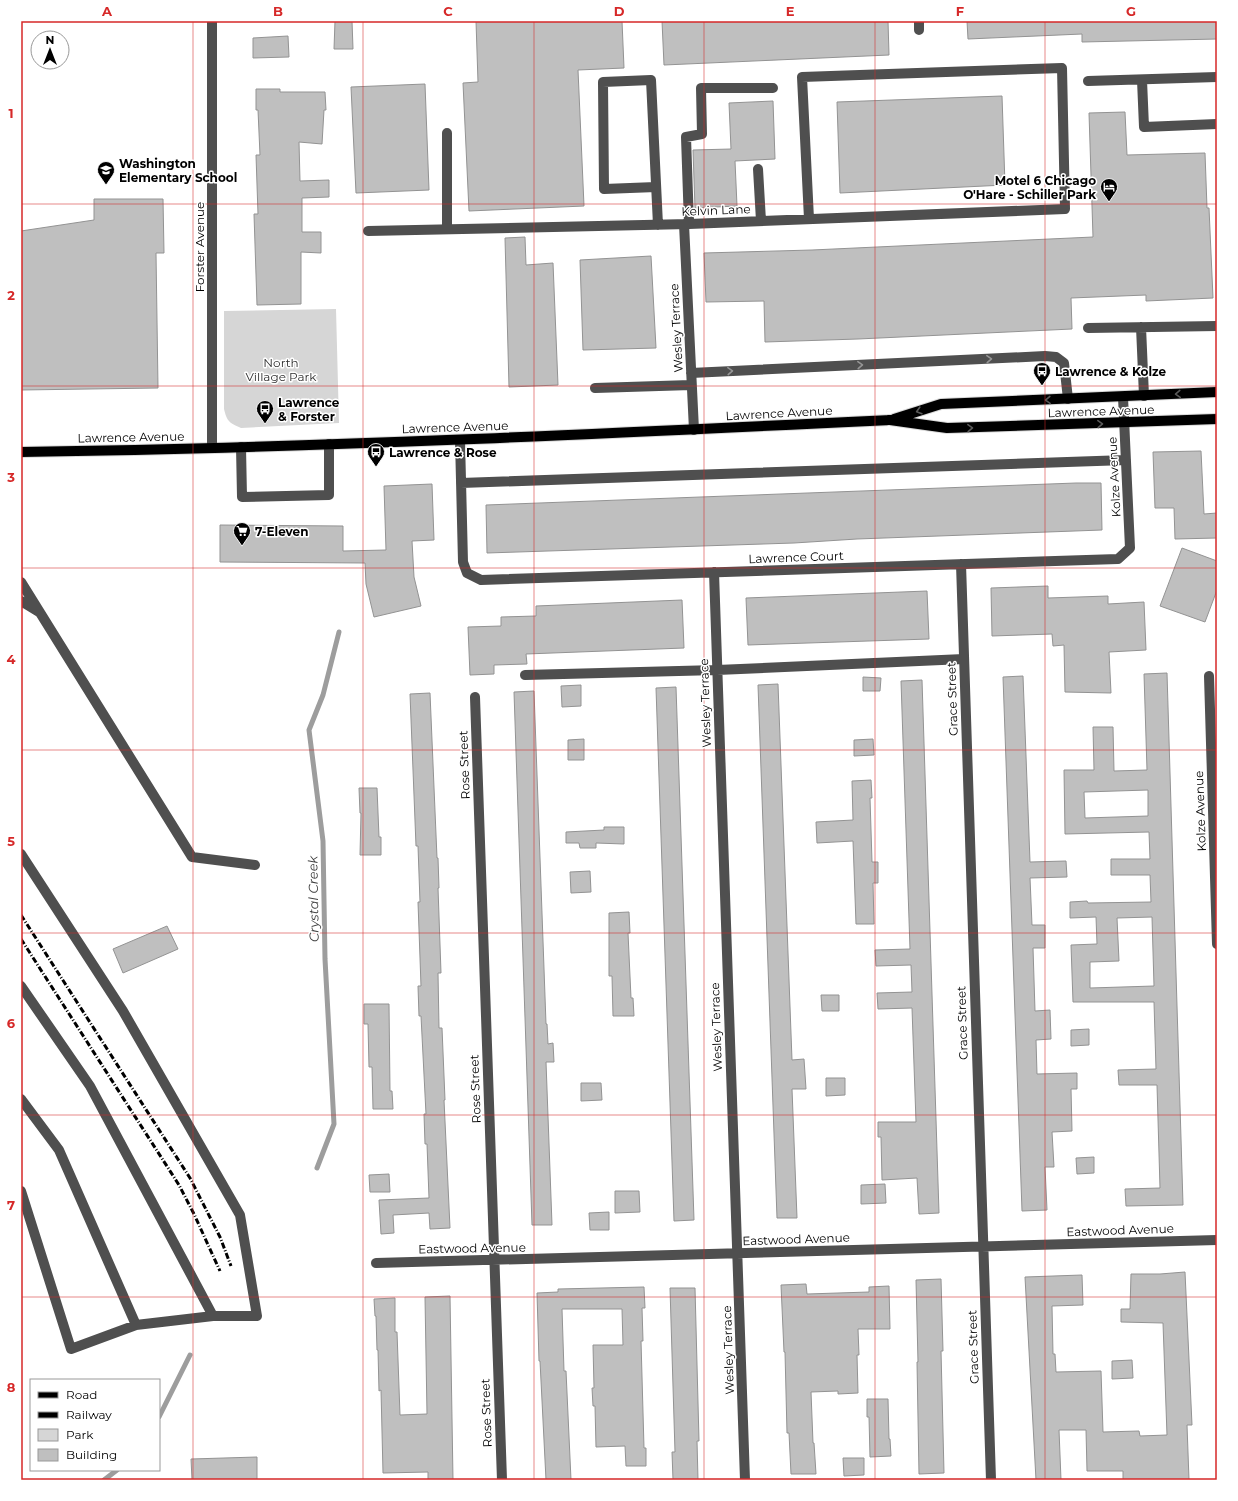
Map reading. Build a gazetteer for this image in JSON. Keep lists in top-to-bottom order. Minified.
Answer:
{"streets":{"main road":["Lawrence Avenue"],"street":["Kelvin Lane","Forster Avenue","Wesley Terrace","Kolze Avenue","Lawrence Court","Grace Street","Rose Street","Eastwood Avenue"]},"crossings":[["Kelvin Lane","Wesley Terrace"],["Forster Avenue","Lawrence Avenue"],["Wesley Terrace","Lawrence Avenue"],["Wesley Terrace","Lawrence Court"],["Wesley Terrace","Eastwood Avenue"],["Lawrence Avenue","Kolze Avenue"],["Kolze Avenue","Lawrence Court"],["Lawrence Court","Grace Street"],["Grace Street","Eastwood Avenue"],["Rose Street","Eastwood Avenue"]],"water":["Crystal Creek"],"parks":["North Village Park"],"places":{"school or university":["Washington Elementary School"],"hotel":["Motel 6 Chicago O'Hare - Schiller Park"],"bus stop":["Lawrence & Kolze","Lawrence & Forster","Lawrence & Rose"],"supermarket":["7-Eleven"]},"legend":["Road","Railway","Park","Building"],"north":"top","grid":{"columns":["A","B","C","D","E","F","G"],"rows":["1","2","3","4","5","6","7","8"]}}
